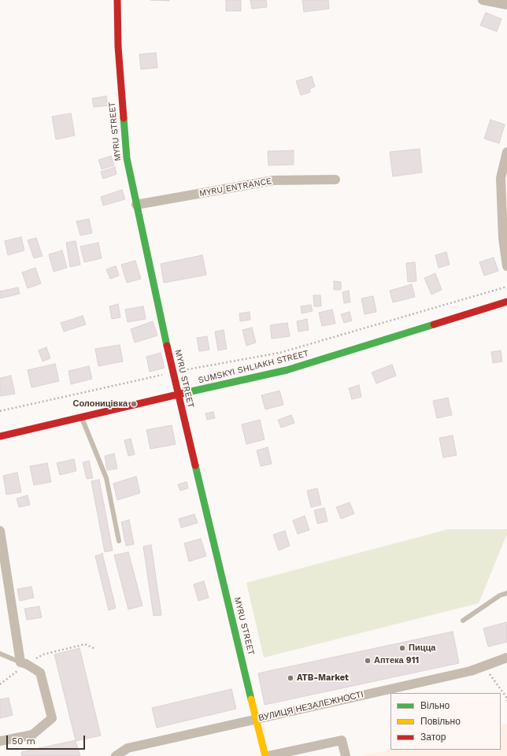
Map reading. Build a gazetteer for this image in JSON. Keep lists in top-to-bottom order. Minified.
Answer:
{"streets":{"street":["MYRU STREET","MYRU ENTRANCE","SUMSKYI SHLIAKH STREET","ВУЛИЦЯ НЕЗАЛЕЖНОСТІ"]},"crossings":[["MYRU STREET","MYRU ENTRANCE"],["MYRU STREET","SUMSKYI SHLIAKH STREET"],["MYRU STREET","ВУЛИЦЯ НЕЗАЛЕЖНОСТІ"]],"places":["Солоницівка","Пицца","Аптека 911","ATB-Market"],"legend":["Вільно","Повільно","Затор"],"scale_bar":"50 m"}
